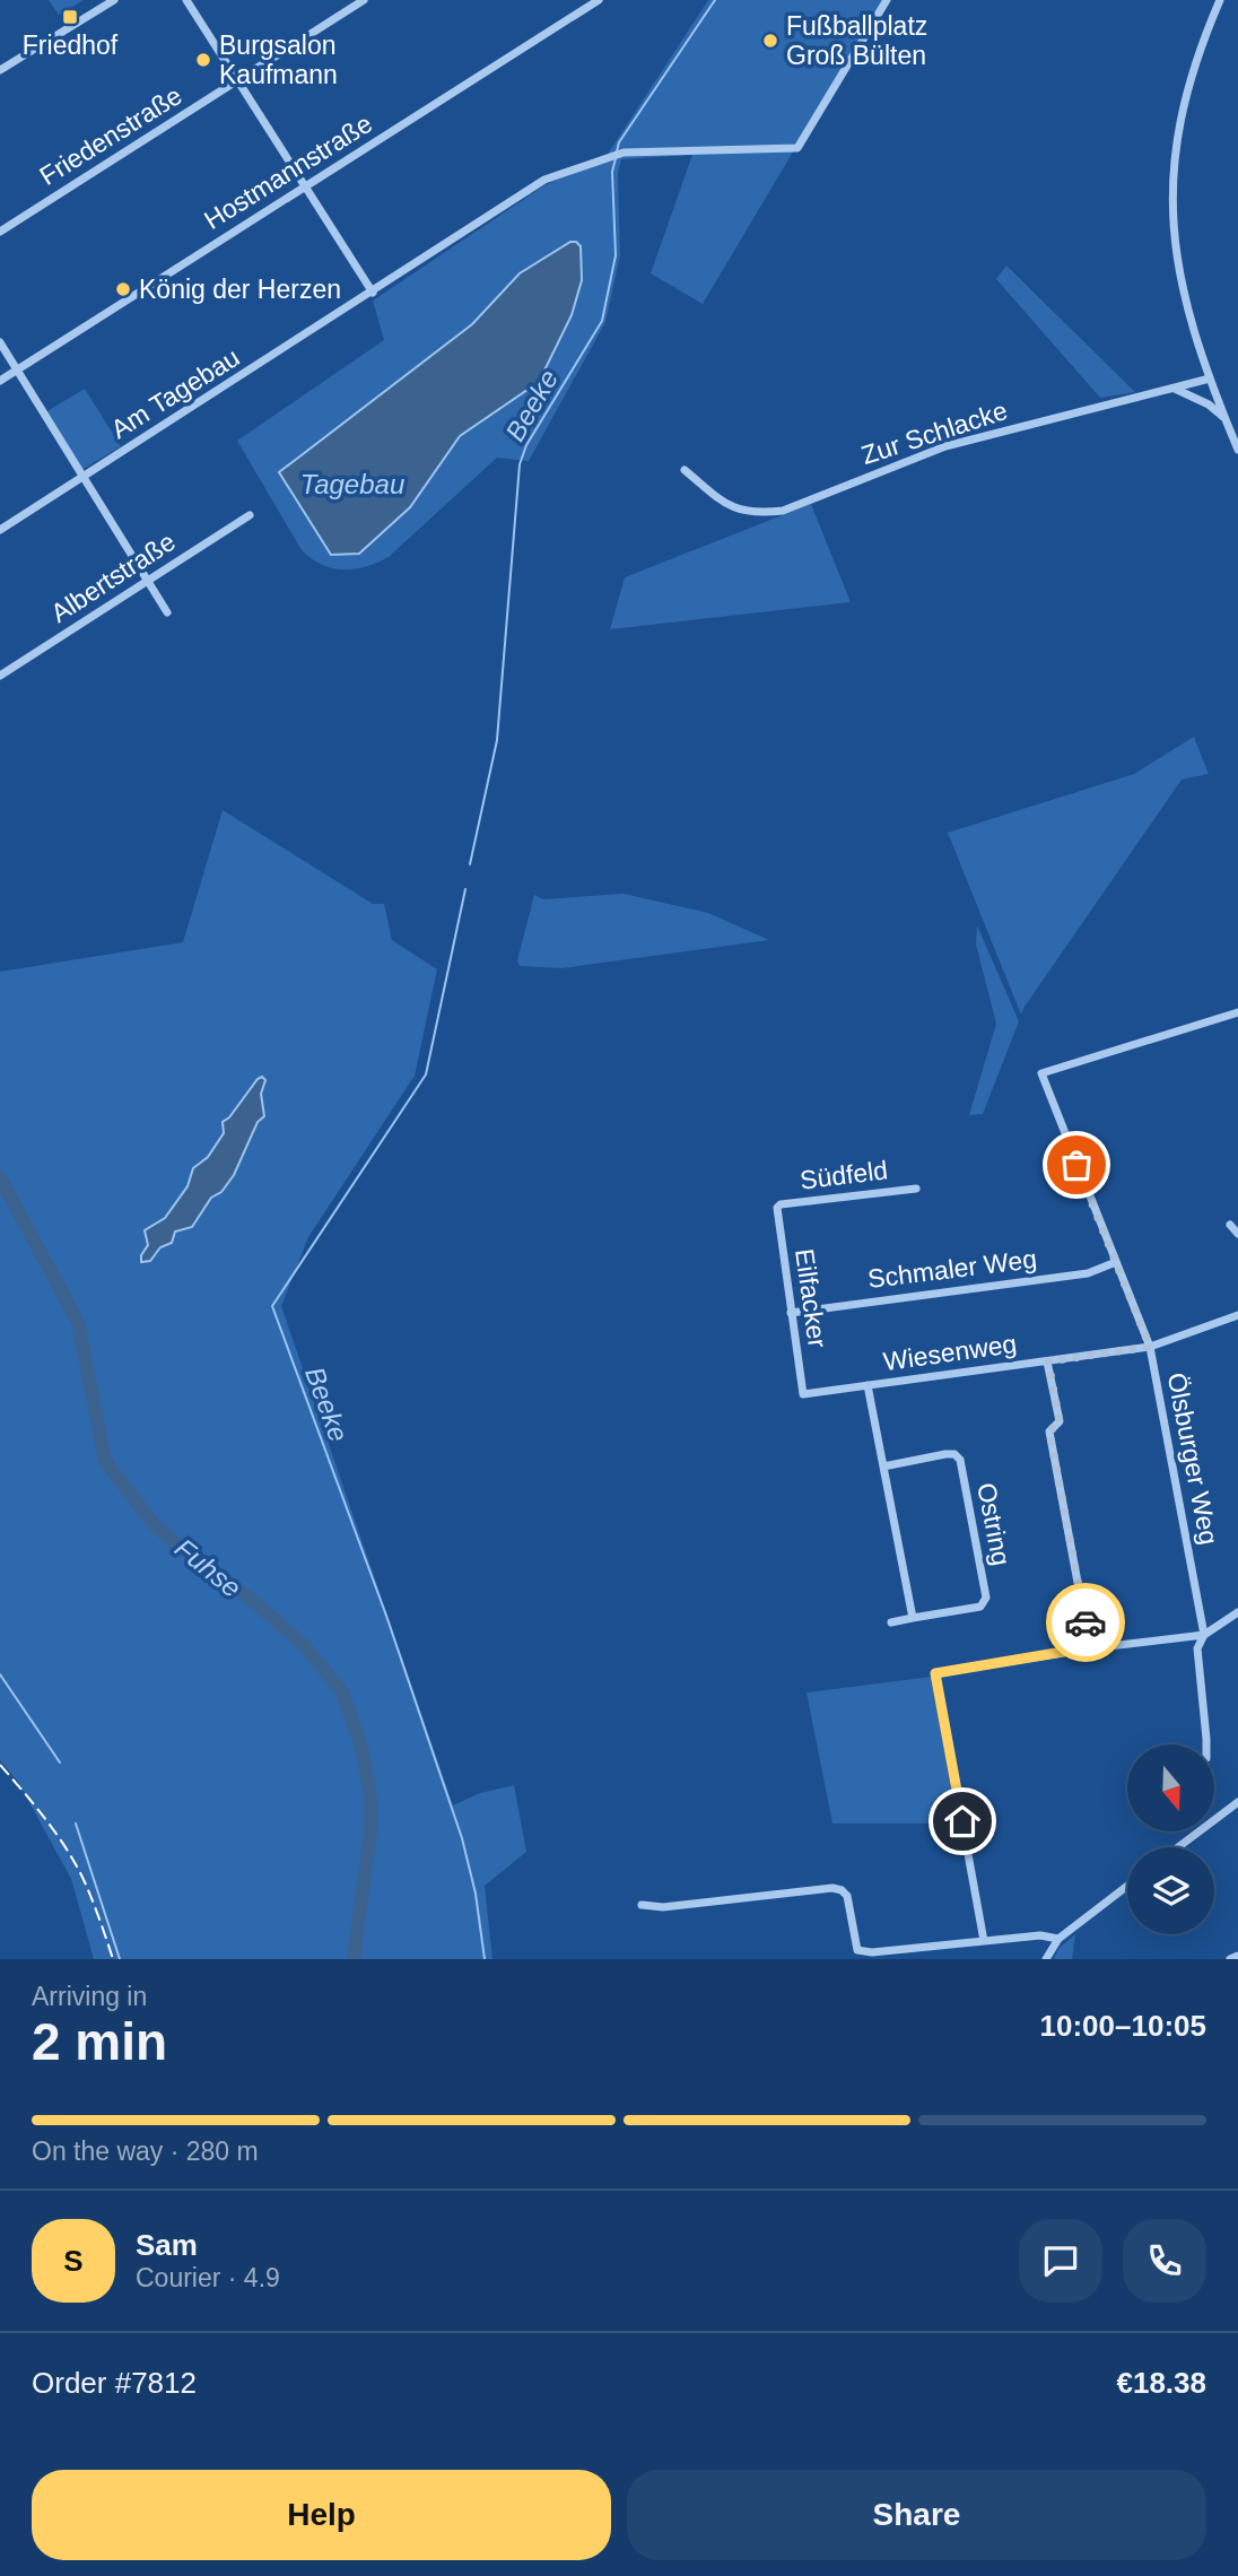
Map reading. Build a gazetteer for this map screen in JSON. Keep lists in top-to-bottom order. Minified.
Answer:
{"streets":{"street":["Friedenstraße","Hostmannstraße","Am Tagebau","Zur Schlacke","Albertstraße","Südfeld","Schmaler Weg","Eilfacker","Wiesenweg","Ölsburger Weg","Ostring"]},"crossings":[["Südfeld","Eilfacker"],["Schmaler Weg","Eilfacker"],["Schmaler Weg","Ölsburger Weg"],["Eilfacker","Wiesenweg"],["Wiesenweg","Ölsburger Weg"]],"water":["Beeke","Tagebau","Fuhse"],"places":{"transit":["Friedhof"],"other":["Fußballplatz Groß Bülten","Burgsalon Kaufmann","König der Herzen"]},"north":"bottom","page":{"heading":["2 min","Arriving in","10:00–10:05"],"panel":["Sam","Courier · 4.9","Order #7812","€18.38"],"bar":"On the way · 280 m","round":"S","buttons":["Help","Share"]}}
